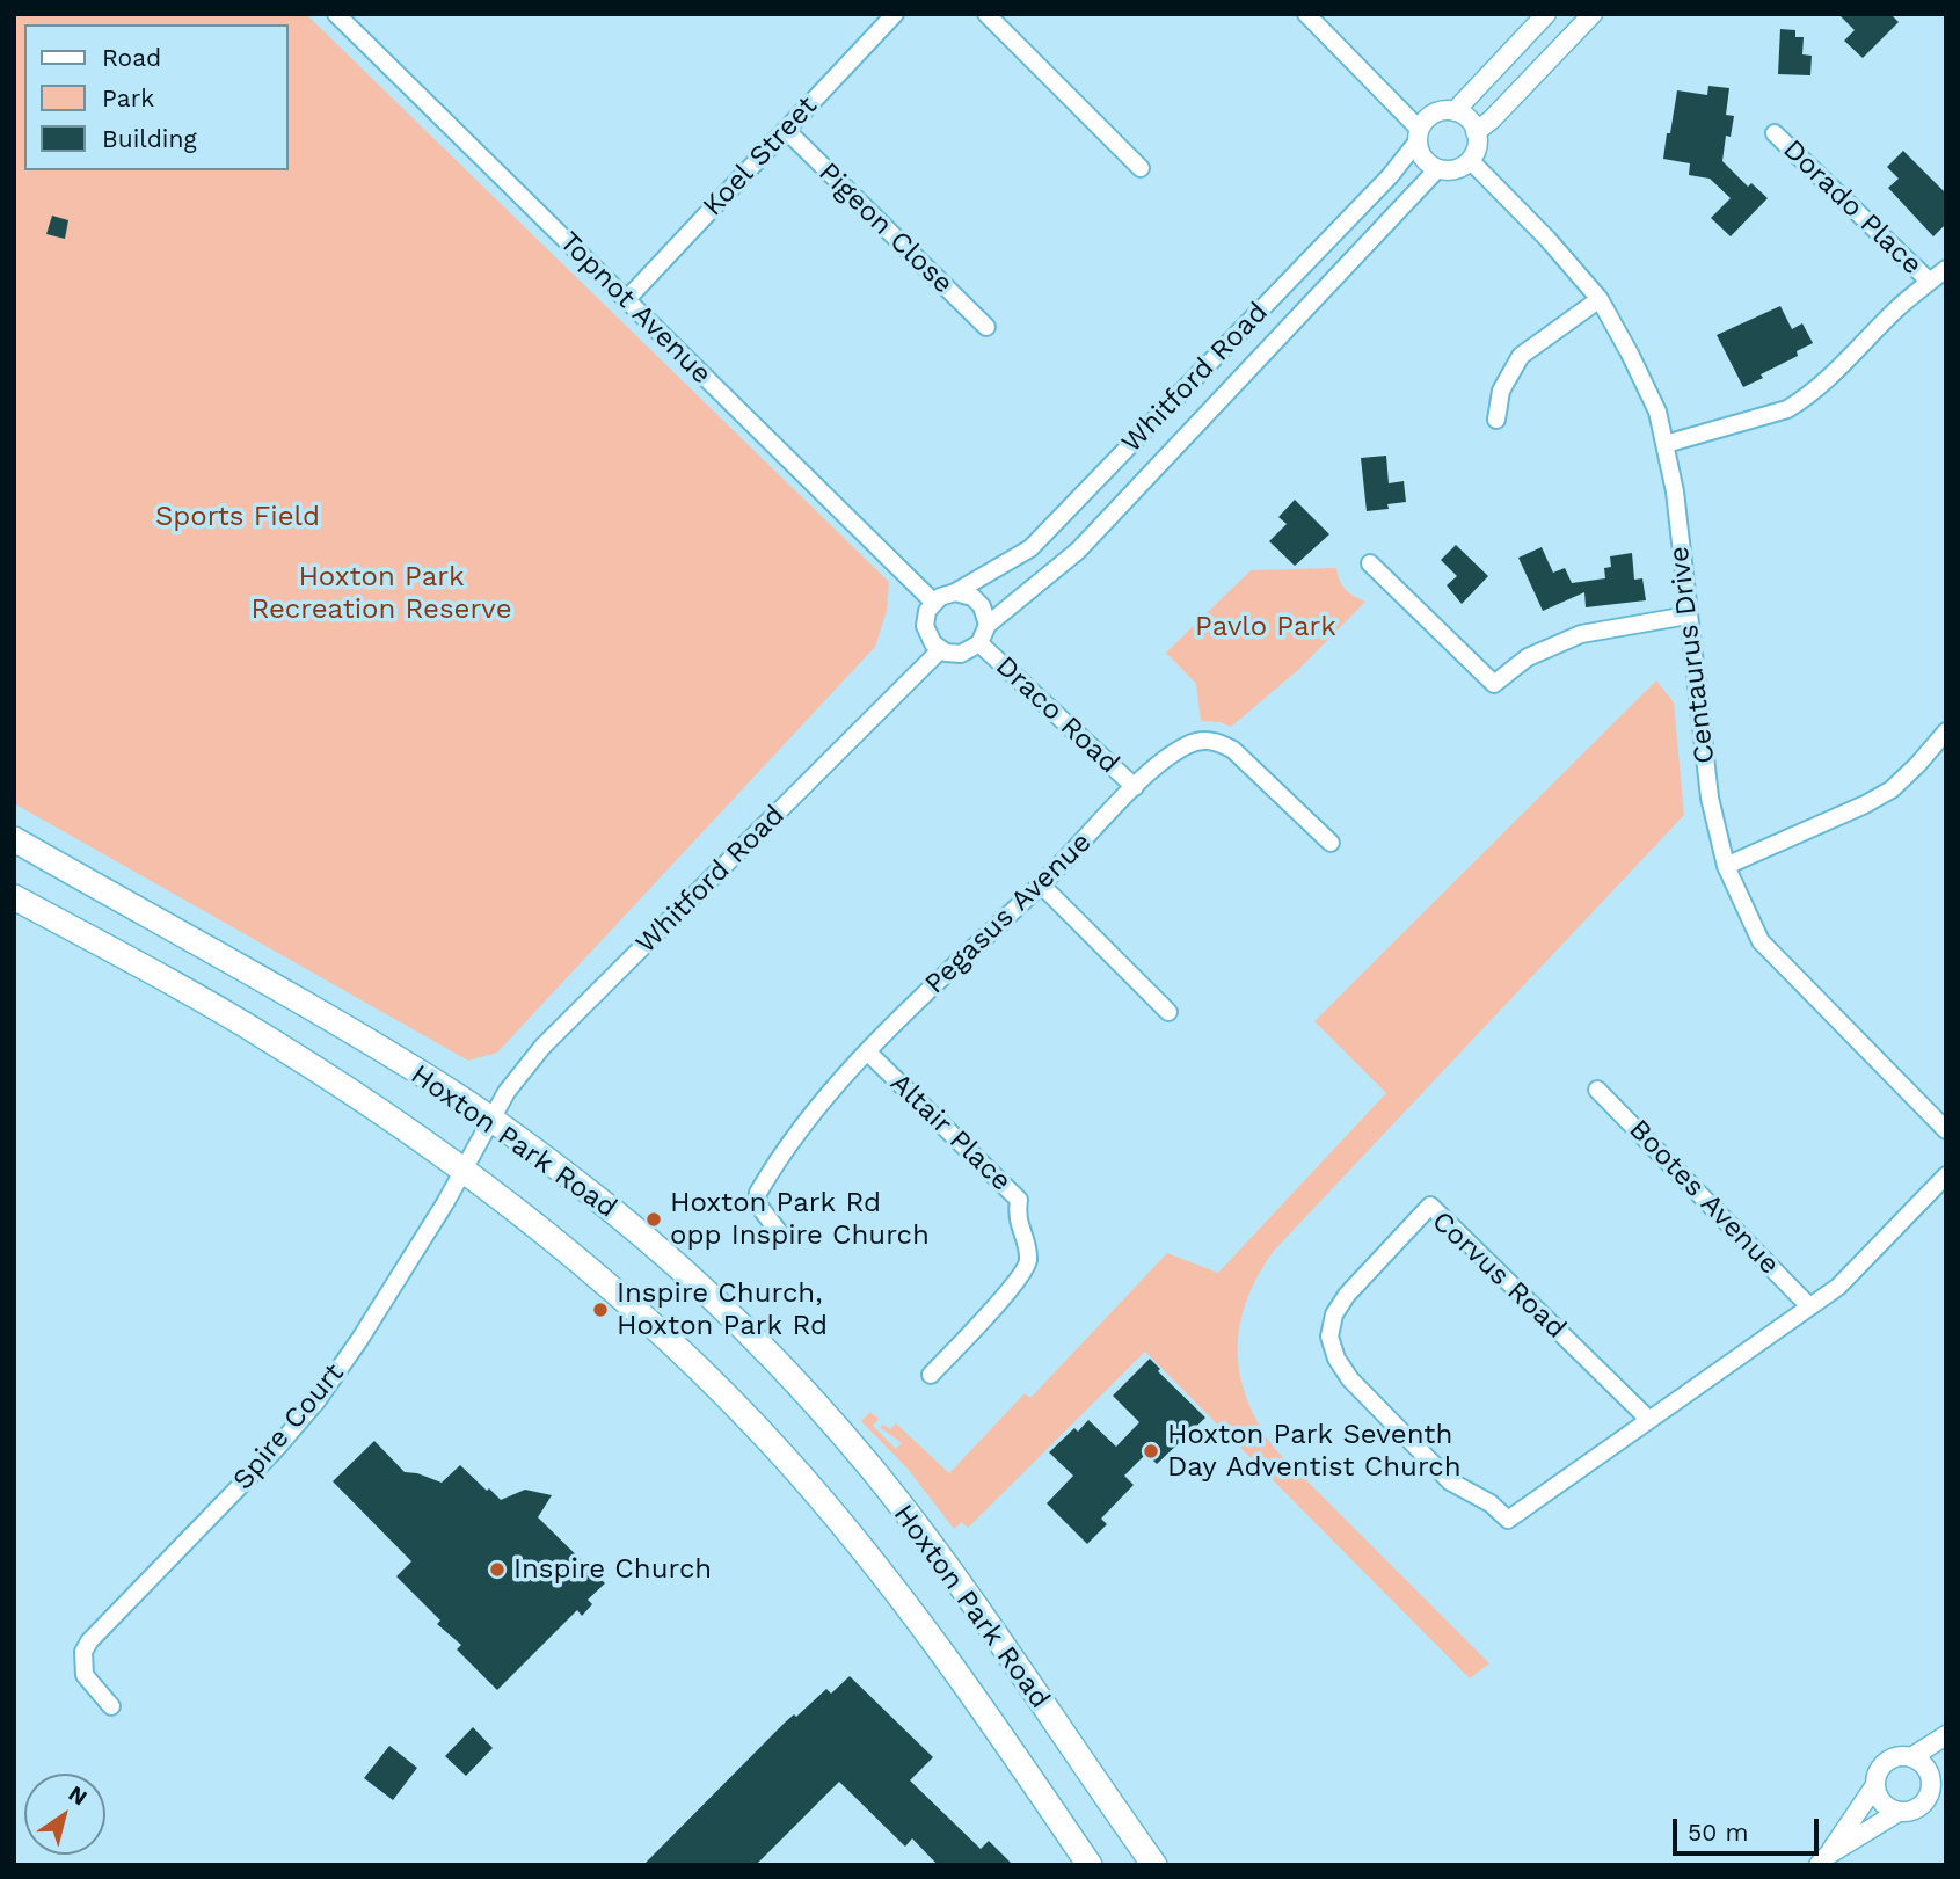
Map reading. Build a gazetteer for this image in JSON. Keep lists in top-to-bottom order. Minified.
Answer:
{"streets":{"main road":["Hoxton Park Road"],"street":["Koel Street","Dorado Place","Pigeon Close","Topnot Avenue","Whitford Road","Centaurus Drive","Draco Road","Pegasus Avenue","Altair Place","Bootes Avenue","Corvus Road","Spire Court"]},"crossings":[["Koel Street","Pigeon Close"],["Koel Street","Topnot Avenue"],["Topnot Avenue","Whitford Road"],["Topnot Avenue","Draco Road"],["Whitford Road","Centaurus Drive"],["Whitford Road","Draco Road"],["Whitford Road","Hoxton Park Road"],["Whitford Road","Spire Court"],["Draco Road","Pegasus Avenue"],["Pegasus Avenue","Altair Place"],["Hoxton Park Road","Spire Court"],["Bootes Avenue","Corvus Road"]],"parks":["Sports Field","Hoxton Park Recreation Reserve","Pavlo Park"],"places":["Hoxton Park Rd opp Inspire Church","Inspire Church, Hoxton Park Rd","Hoxton Park Seventh Day Adventist Church","Inspire Church"],"legend":["Road","Park","Building"],"scale_bar":"50 m","north":"top right"}
